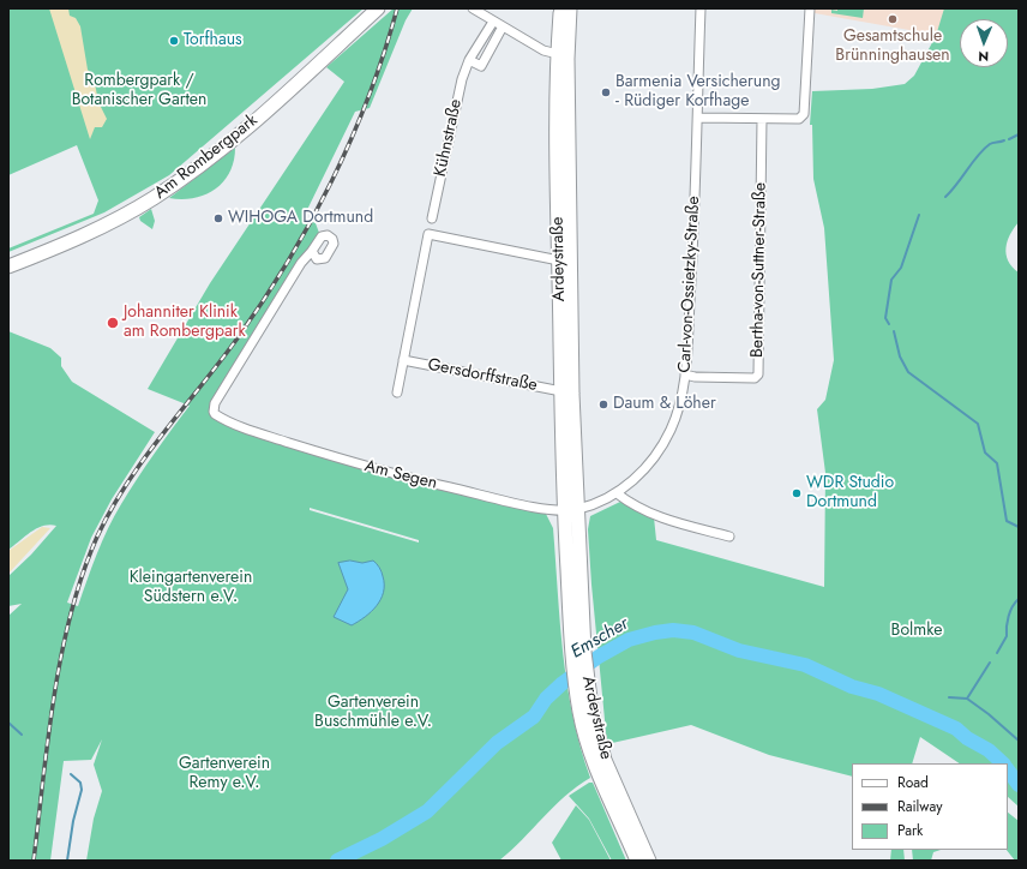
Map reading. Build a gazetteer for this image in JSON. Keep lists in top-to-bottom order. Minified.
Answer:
{"streets":{"main road":["Am Rombergpark","Ardeystraße"],"street":["Kühnstraße","Bertha-von-Suttner-Straße","Carl-von-Ossietzky-Straße","Gersdorffstraße","Am Segen"]},"crossings":[["Ardeystraße","Carl-von-Ossietzky-Straße"],["Ardeystraße","Gersdorffstraße"],["Ardeystraße","Am Segen"],["Bertha-von-Suttner-Straße","Carl-von-Ossietzky-Straße"],["Carl-von-Ossietzky-Straße","Am Segen"]],"water":["Emscher"],"parks":["Rombergpark / Botanischer Garten","Kleingartenverein Südstern e.V.","Bolmke","Gartenverein Buschmühle e.V.","Gartenverein Remy e.V."],"places":["Gesamtschule Brünninghausen","Torfhaus","Barmenia Versicherung - Rüdiger Korfhage","WIHOGA Dortmund","Johanniter Klinik am Rombergpark","Daum & Löher","WDR Studio Dortmund"],"legend":["Road","Railway","Park"],"north":"bottom"}
